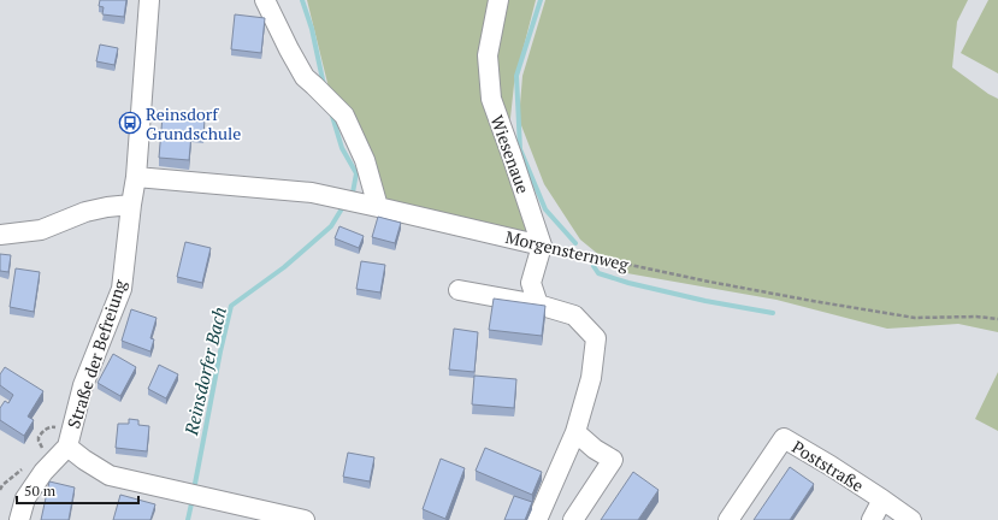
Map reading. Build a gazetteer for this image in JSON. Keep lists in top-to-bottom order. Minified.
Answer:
{"streets":{"street":["Wiesenaue","Morgensternweg","Straße der Befreiung","Poststraße"]},"crossings":[["Wiesenaue","Morgensternweg"],["Morgensternweg","Straße der Befreiung"]],"water":["Reinsdorfer Bach"],"places":{"bus stop":["Reinsdorf Grundschule"]},"scale_bar":"50 m"}
